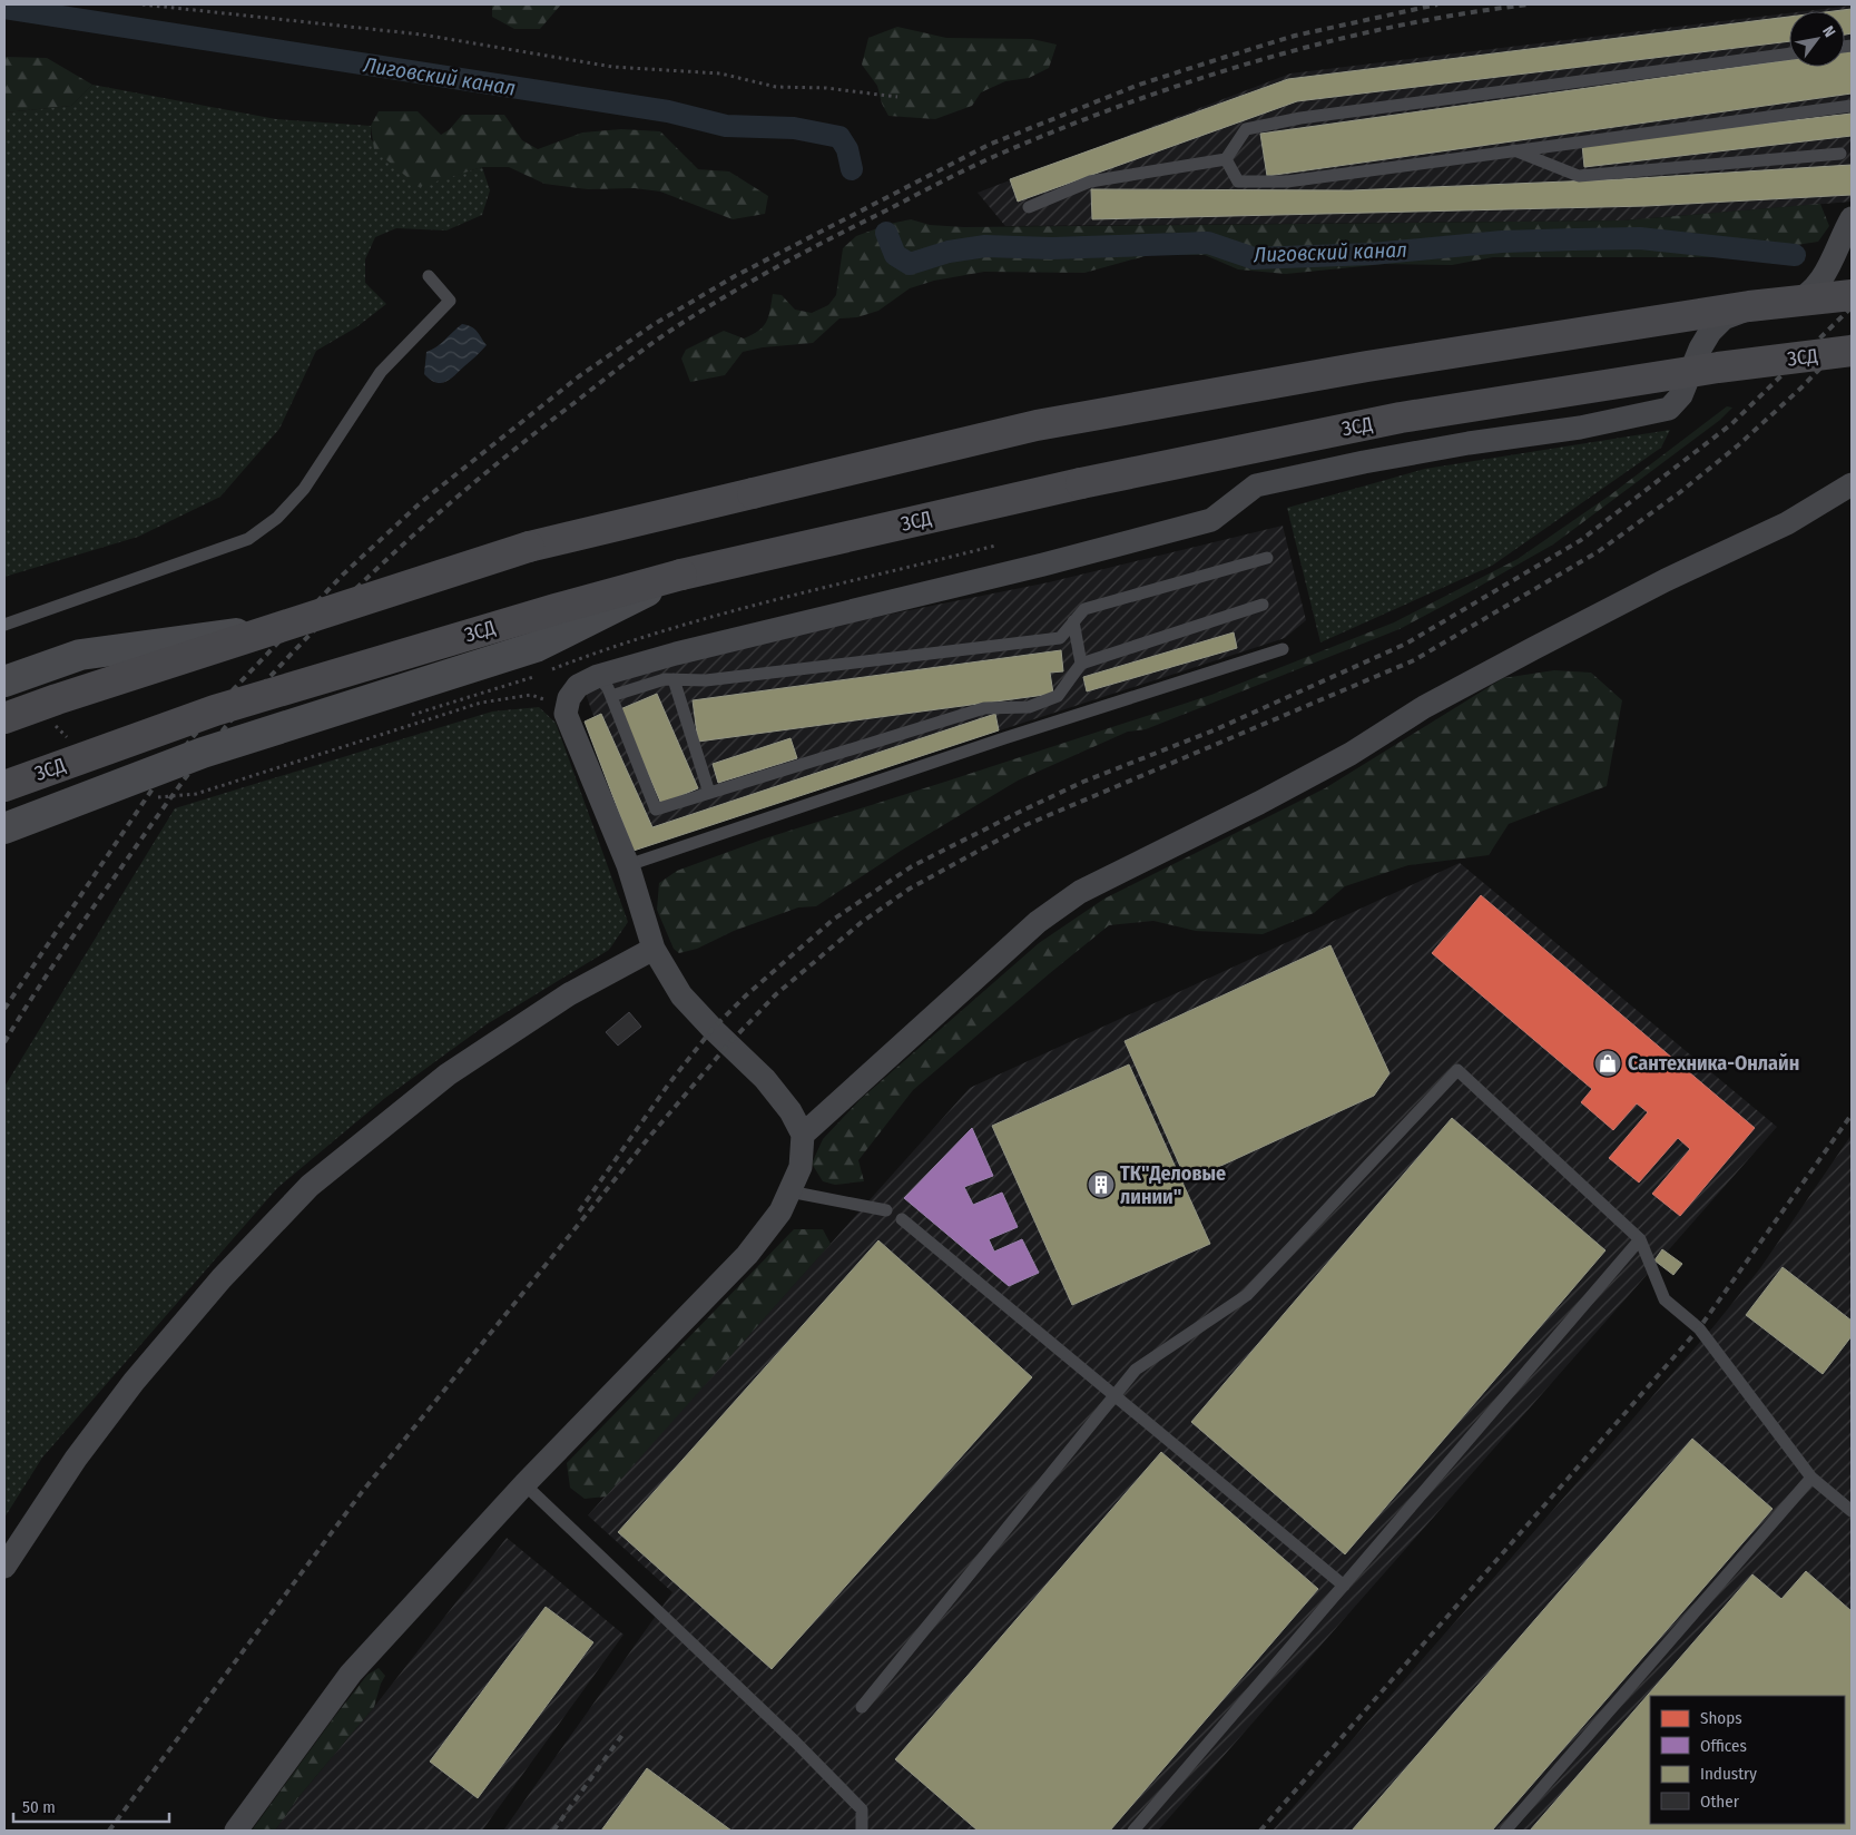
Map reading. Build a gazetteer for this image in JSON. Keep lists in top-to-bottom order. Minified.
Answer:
{"streets":{"highway":["ЗСД"]},"water":["Лиговский канал"],"places":{"shop":["Сантехника-Онлайн"],"building":["ТК\"Деловые линии\""]},"legend":["Shops","Offices","Industry","Other"],"scale_bar":"50 m","north":"top right"}
